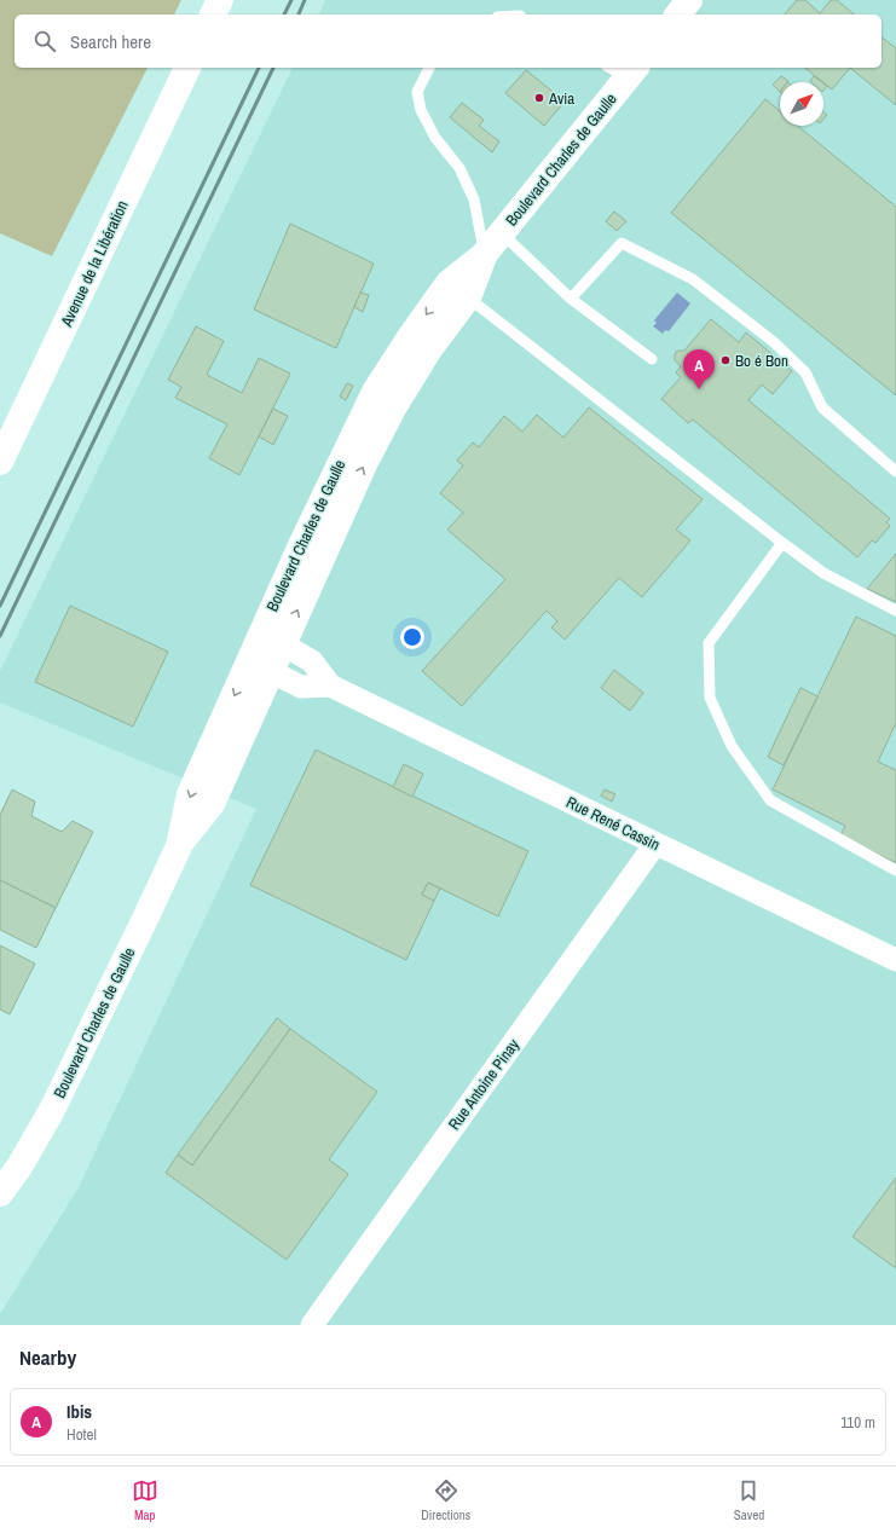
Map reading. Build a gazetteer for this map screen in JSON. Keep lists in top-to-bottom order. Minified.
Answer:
{"streets":{"street":["Boulevard Charles de Gaulle","Avenue de la Libération","Rue René Cassin","Rue Antoine Pinay"]},"crossings":[["Boulevard Charles de Gaulle","Rue René Cassin"],["Rue René Cassin","Rue Antoine Pinay"]],"places":["Avia","Bo é Bon"],"north":"top right","page":{"search":"Search here","pins":"A","heading":"Nearby","list":[{"mark":"A","name":"Ibis","note":"Hotel","value":"110 m"}],"nav":["Map","Directions","Saved"]}}
